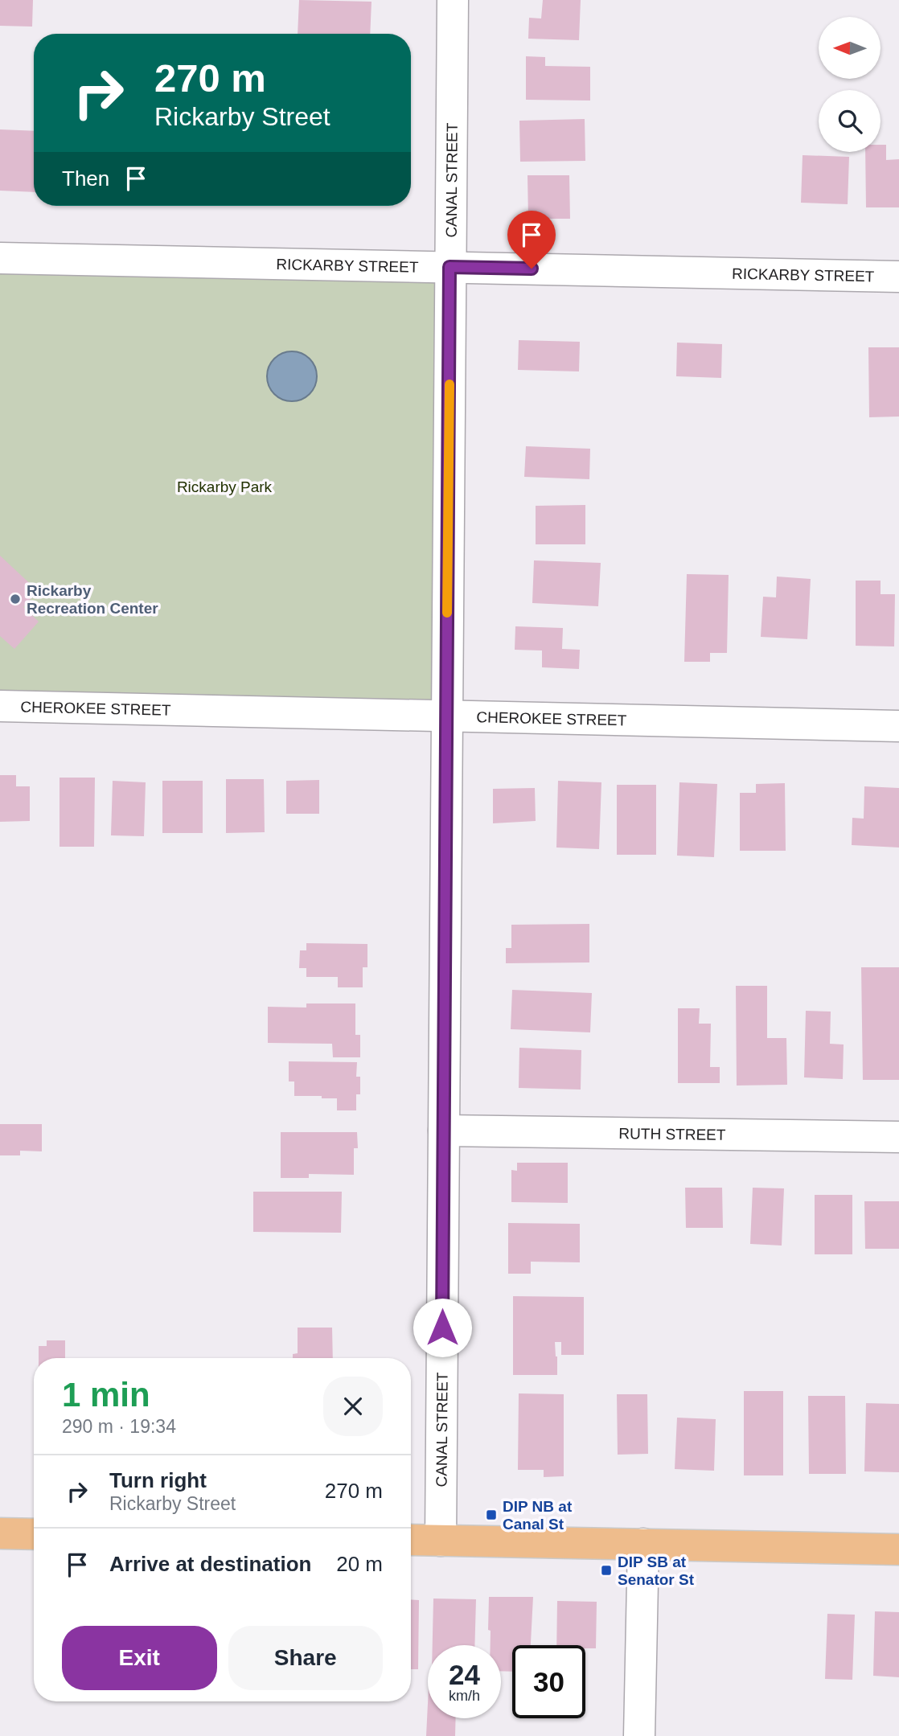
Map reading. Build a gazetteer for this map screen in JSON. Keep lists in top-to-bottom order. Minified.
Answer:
{"streets":{"street":["CANAL STREET","RICKARBY STREET","CHEROKEE STREET","RUTH STREET"]},"crossings":[["CANAL STREET","RICKARBY STREET"],["CANAL STREET","CHEROKEE STREET"],["CANAL STREET","RUTH STREET"]],"parks":["Rickarby Park"],"places":{"other":["Rickarby Recreation Center"],"transit":["DIP NB at Canal St","DIP SB at Senator St"]},"north":"left","page":{"turn":["270 m","Rickarby Street"],"then":"Then","heading":["1 min","290 m · 19:34"],"list":[{"name":"Turn right","note":"Rickarby Street","value":"270 m"},{"name":"Arrive at destination","value":"20 m"}],"buttons":["Exit","Share"],"speed":"24 km/h","limit":"30"}}
